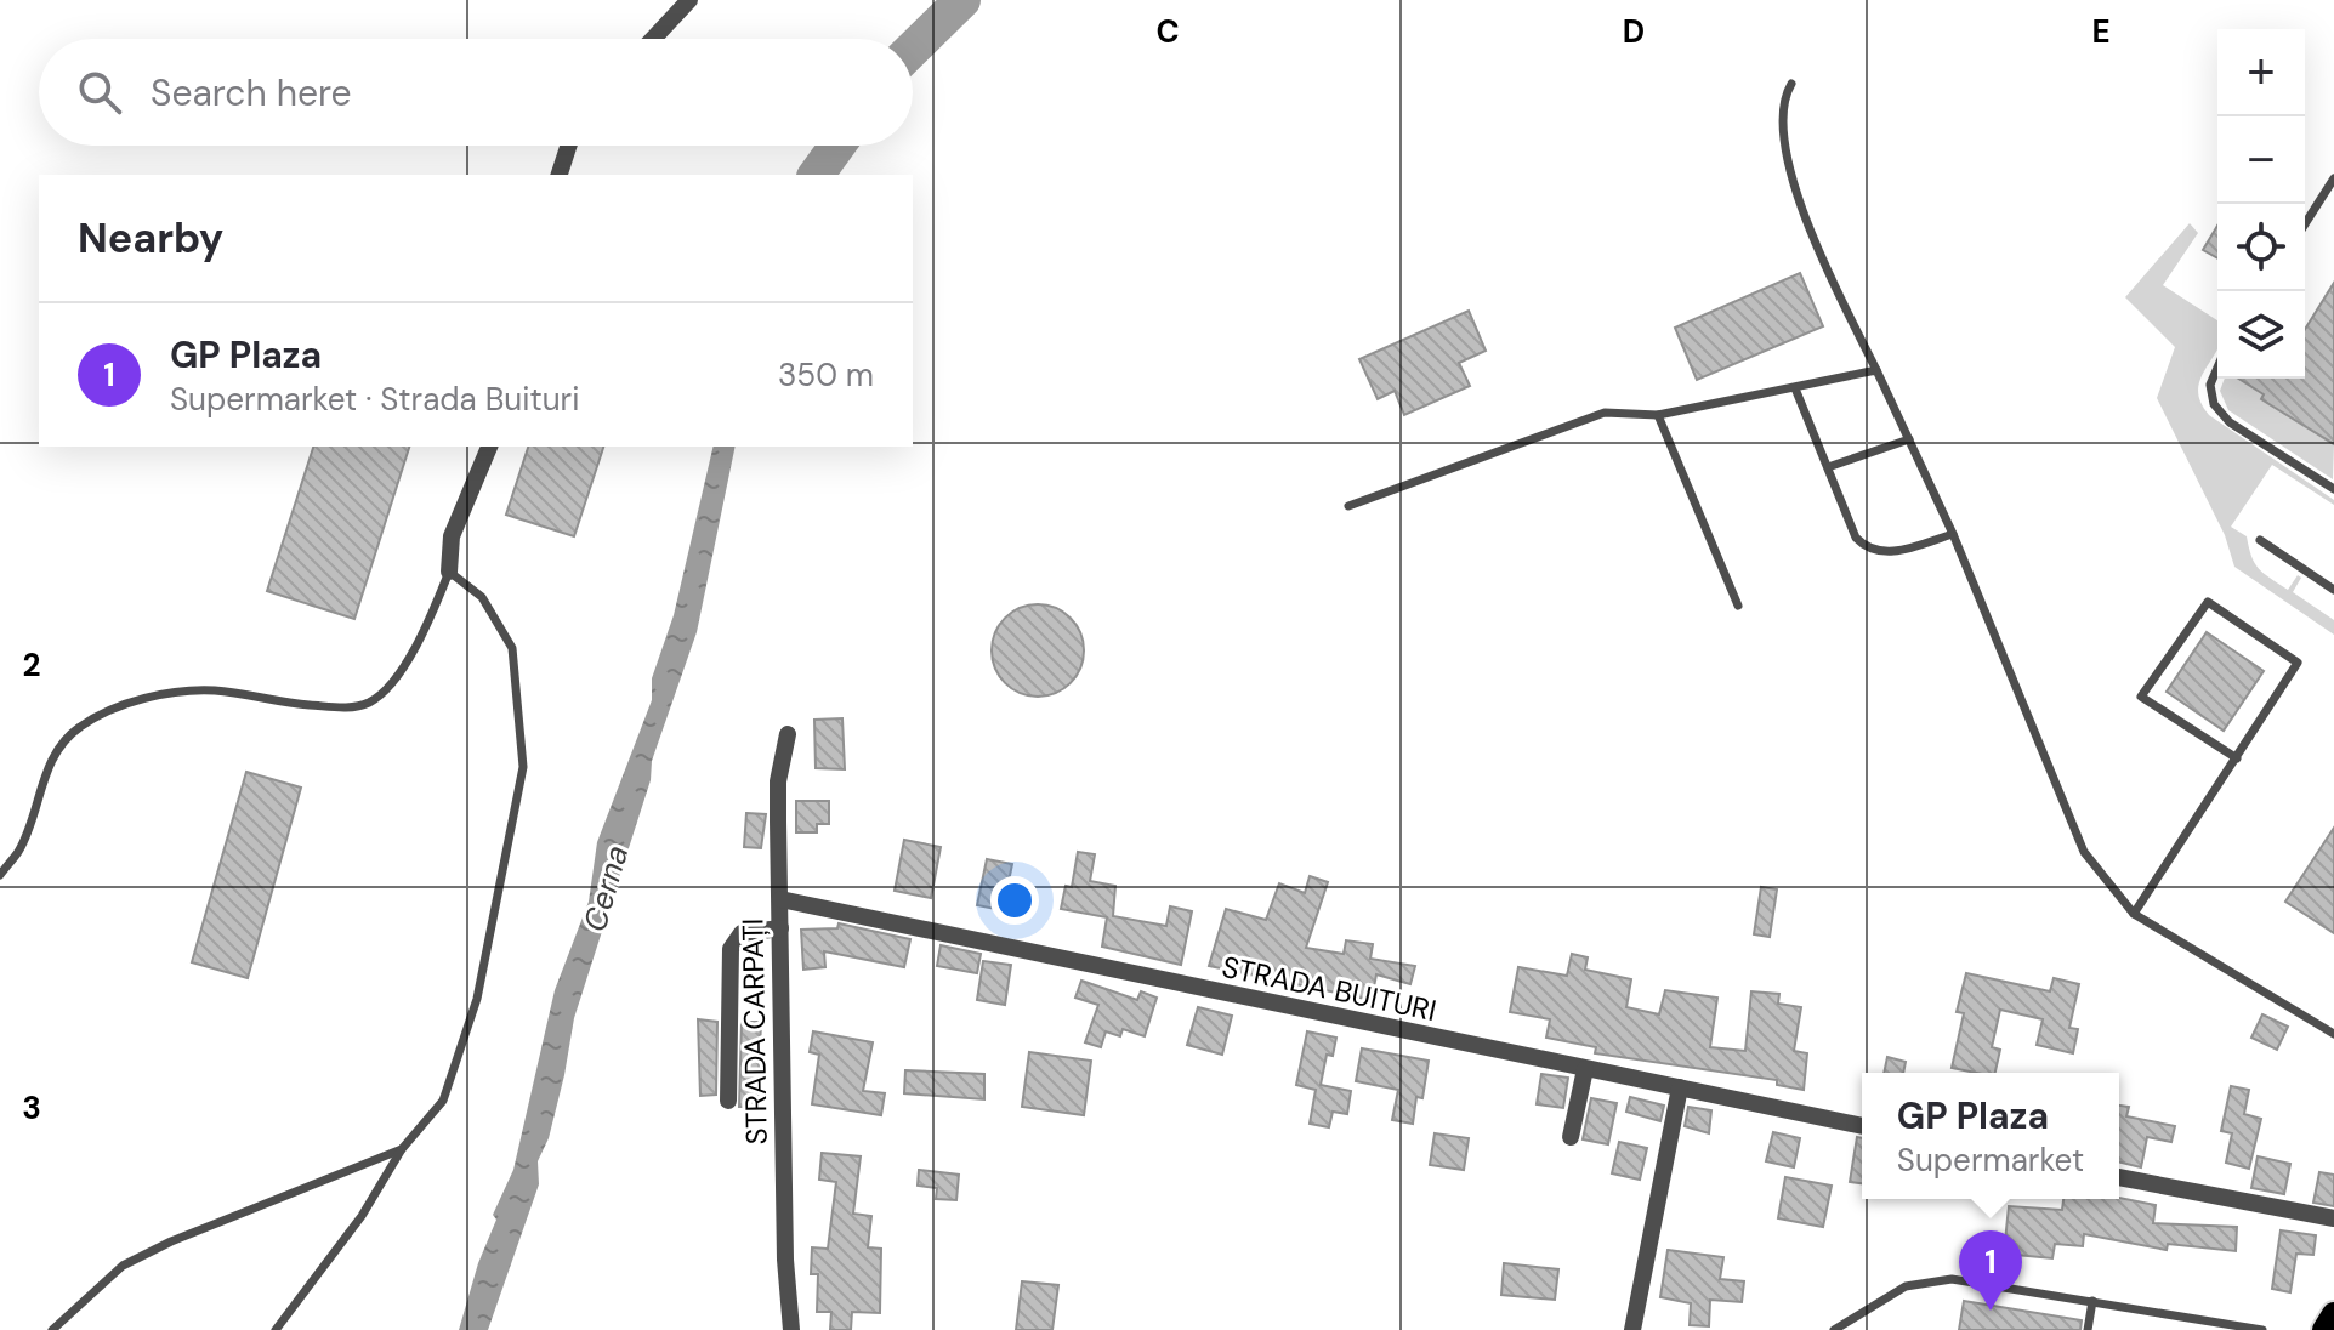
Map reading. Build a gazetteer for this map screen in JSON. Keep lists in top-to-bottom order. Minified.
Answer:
{"streets":{"street":["STRADA BUITURI","STRADA CARPAȚI"]},"crossings":[["STRADA BUITURI","STRADA CARPAȚI"]],"water":["Cerna"],"page":{"map_buttons":["+","−"],"search":"Search here","heading":"Nearby","list":[{"mark":"1","name":"GP Plaza","note":"Supermarket · Strada Buituri","value":"350 m"}],"popup":["GP Plaza","Supermarket"],"pins":"1"},"grid":{"columns":["C","D","E"],"rows":["2","3"]}}
